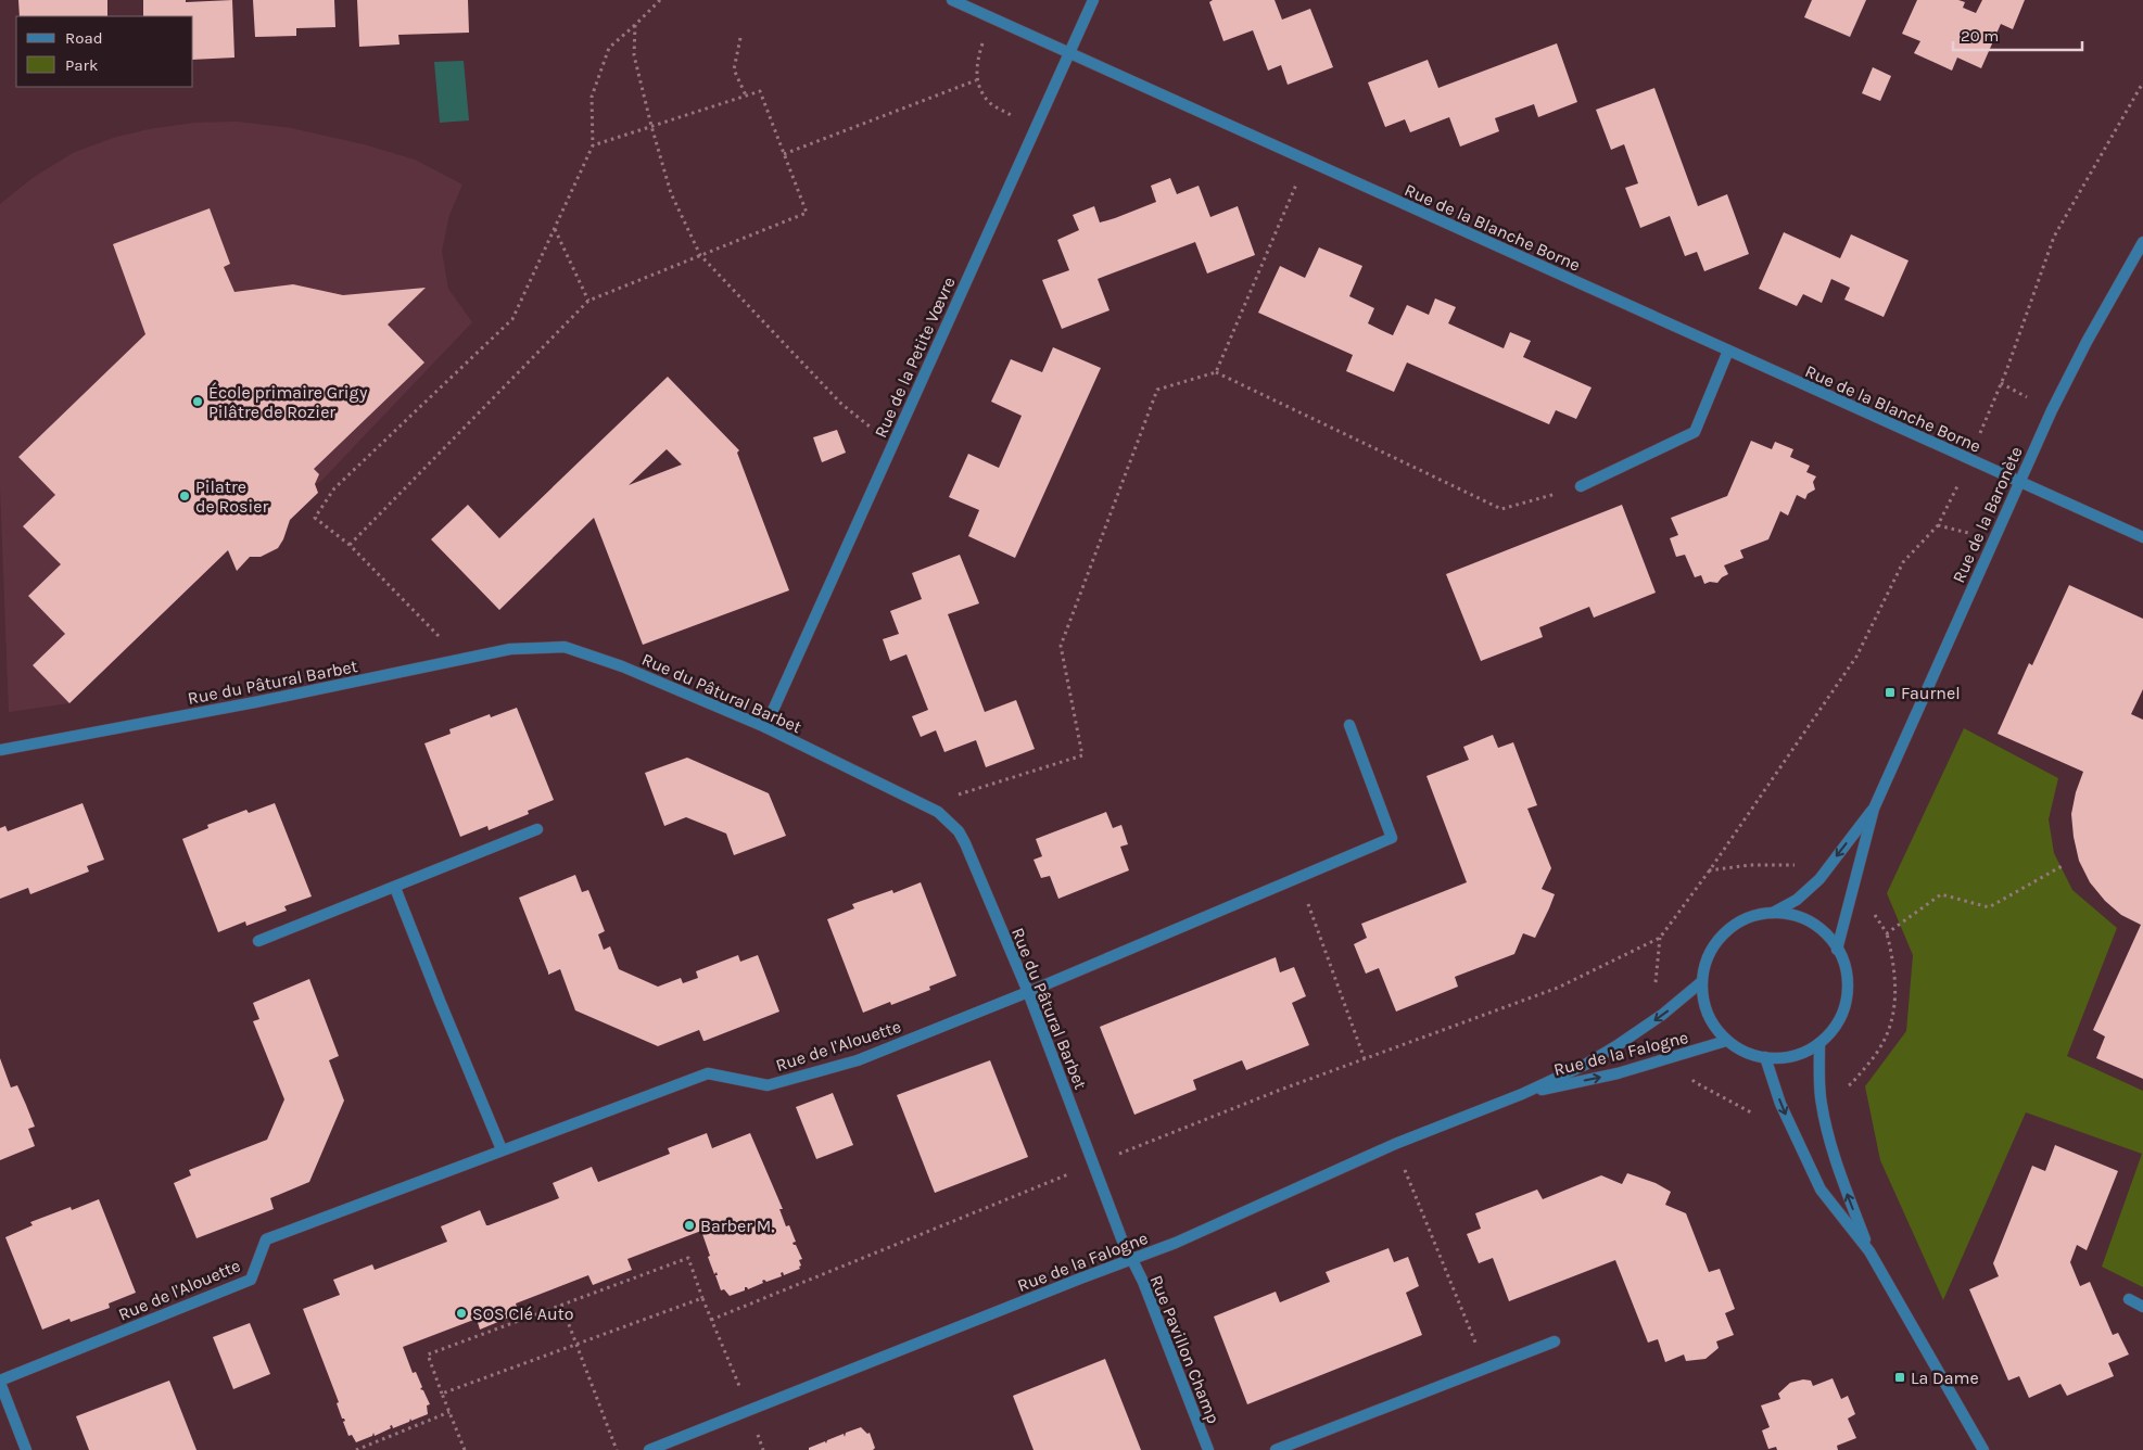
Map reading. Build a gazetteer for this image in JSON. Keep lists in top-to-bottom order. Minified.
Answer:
{"streets":{"street":["Rue de la Blanche Borne","Rue de la Petite Vœvre","Rue de la Baronète","Rue du Pâtural Barbet","Rue de l'Alouette","Rue de la Falogne","Rue Pavillon Champ"]},"crossings":[["Rue de la Blanche Borne","Rue de la Petite Vœvre"],["Rue de la Blanche Borne","Rue de la Baronète"],["Rue de la Petite Vœvre","Rue du Pâtural Barbet"],["Rue de la Baronète","Rue de la Falogne"],["Rue du Pâtural Barbet","Rue de l'Alouette"],["Rue du Pâtural Barbet","Rue de la Falogne"],["Rue du Pâtural Barbet","Rue Pavillon Champ"],["Rue de la Falogne","Rue Pavillon Champ"]],"places":{"other":["École primaire Grigy Pilâtre de Rozier","Pilatre de Rosier","Barber M.","SOS Clé Auto"],"transit":["Faurnel","La Dame"]},"legend":["Road","Park"],"scale_bar":"20 m"}
